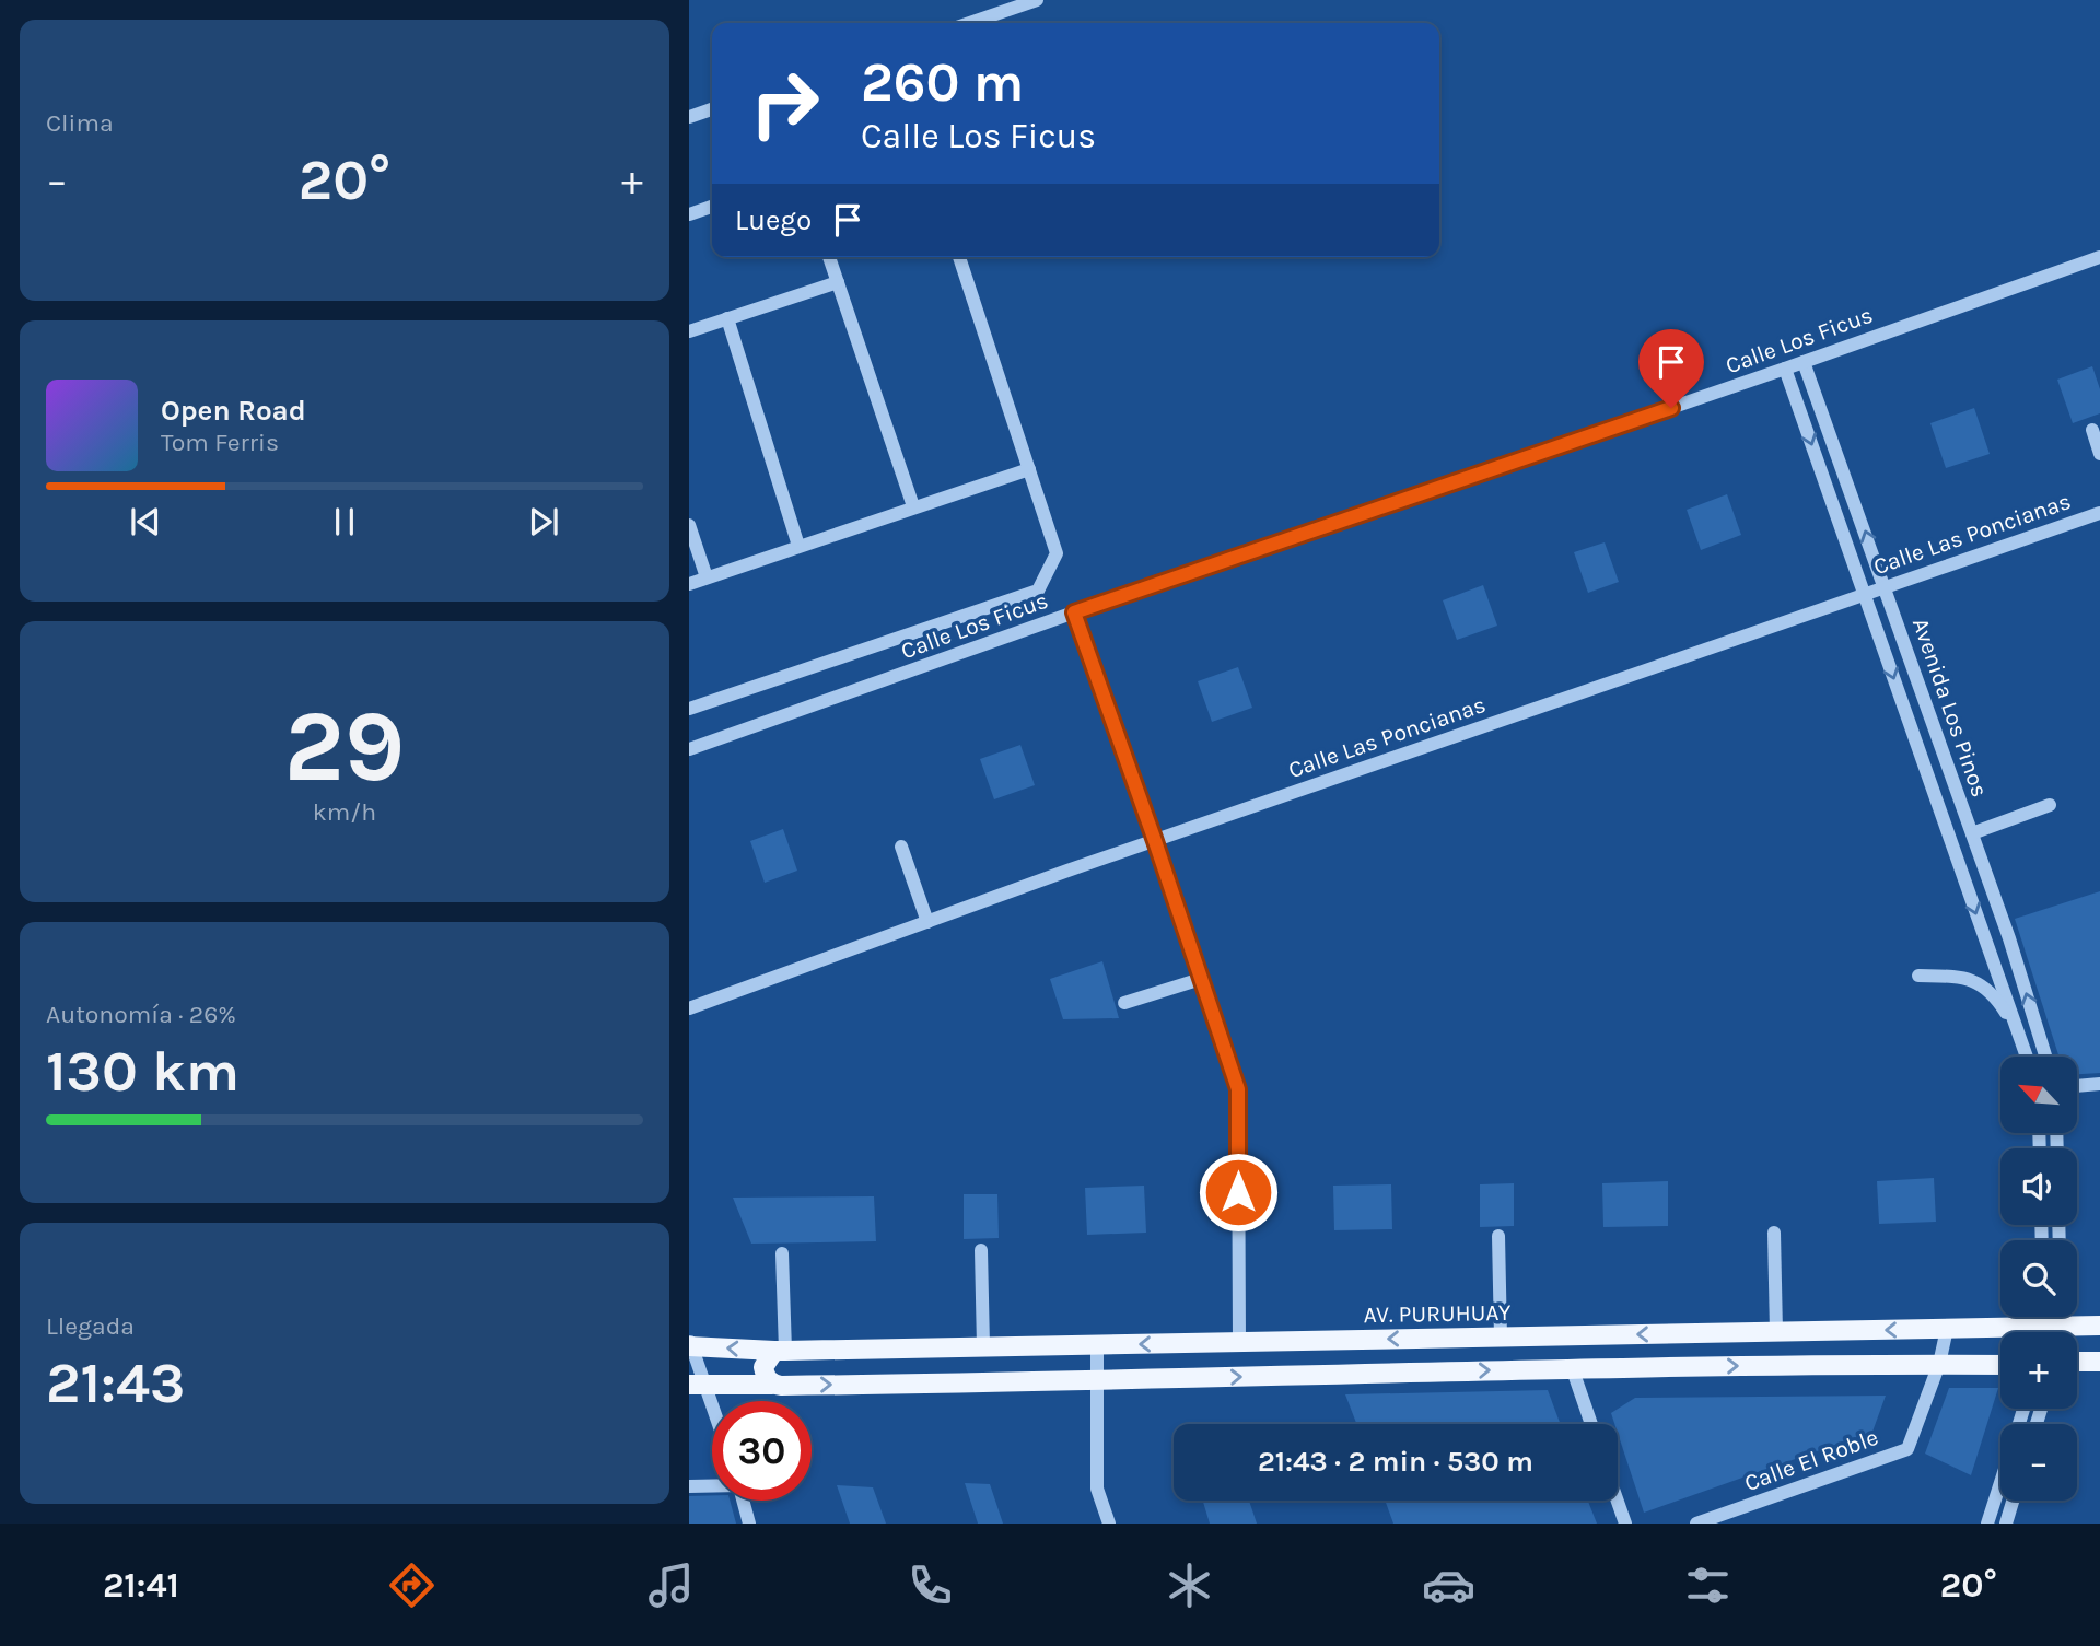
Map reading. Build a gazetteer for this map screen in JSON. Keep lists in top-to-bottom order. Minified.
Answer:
{"streets":{"main road":["AV. PURUHUAY"],"street":["Calle Los Ficus","Calle Las Poncianas","Avenida Los Pinos","Calle El Roble"]},"crossings":[["Calle Los Ficus","Avenida Los Pinos"],["Calle Las Poncianas","Avenida Los Pinos"],["AV. PURUHUAY","Calle El Roble"]],"north":"top left","page":{"tile":["Clima",["29","km/h"],["Autonomía · 26%","130 km"],["Llegada","21:43"]],"turn":["260 m","Calle Los Ficus"],"heat":["−","20°","+"],"then":"Luego","song":["Open Road","Tom Ferris"],"map_buttons":["+","−"],"limit":"30","trip":"21:43 · 2 min · 530 m","tabs":["21:41","20°"]}}
